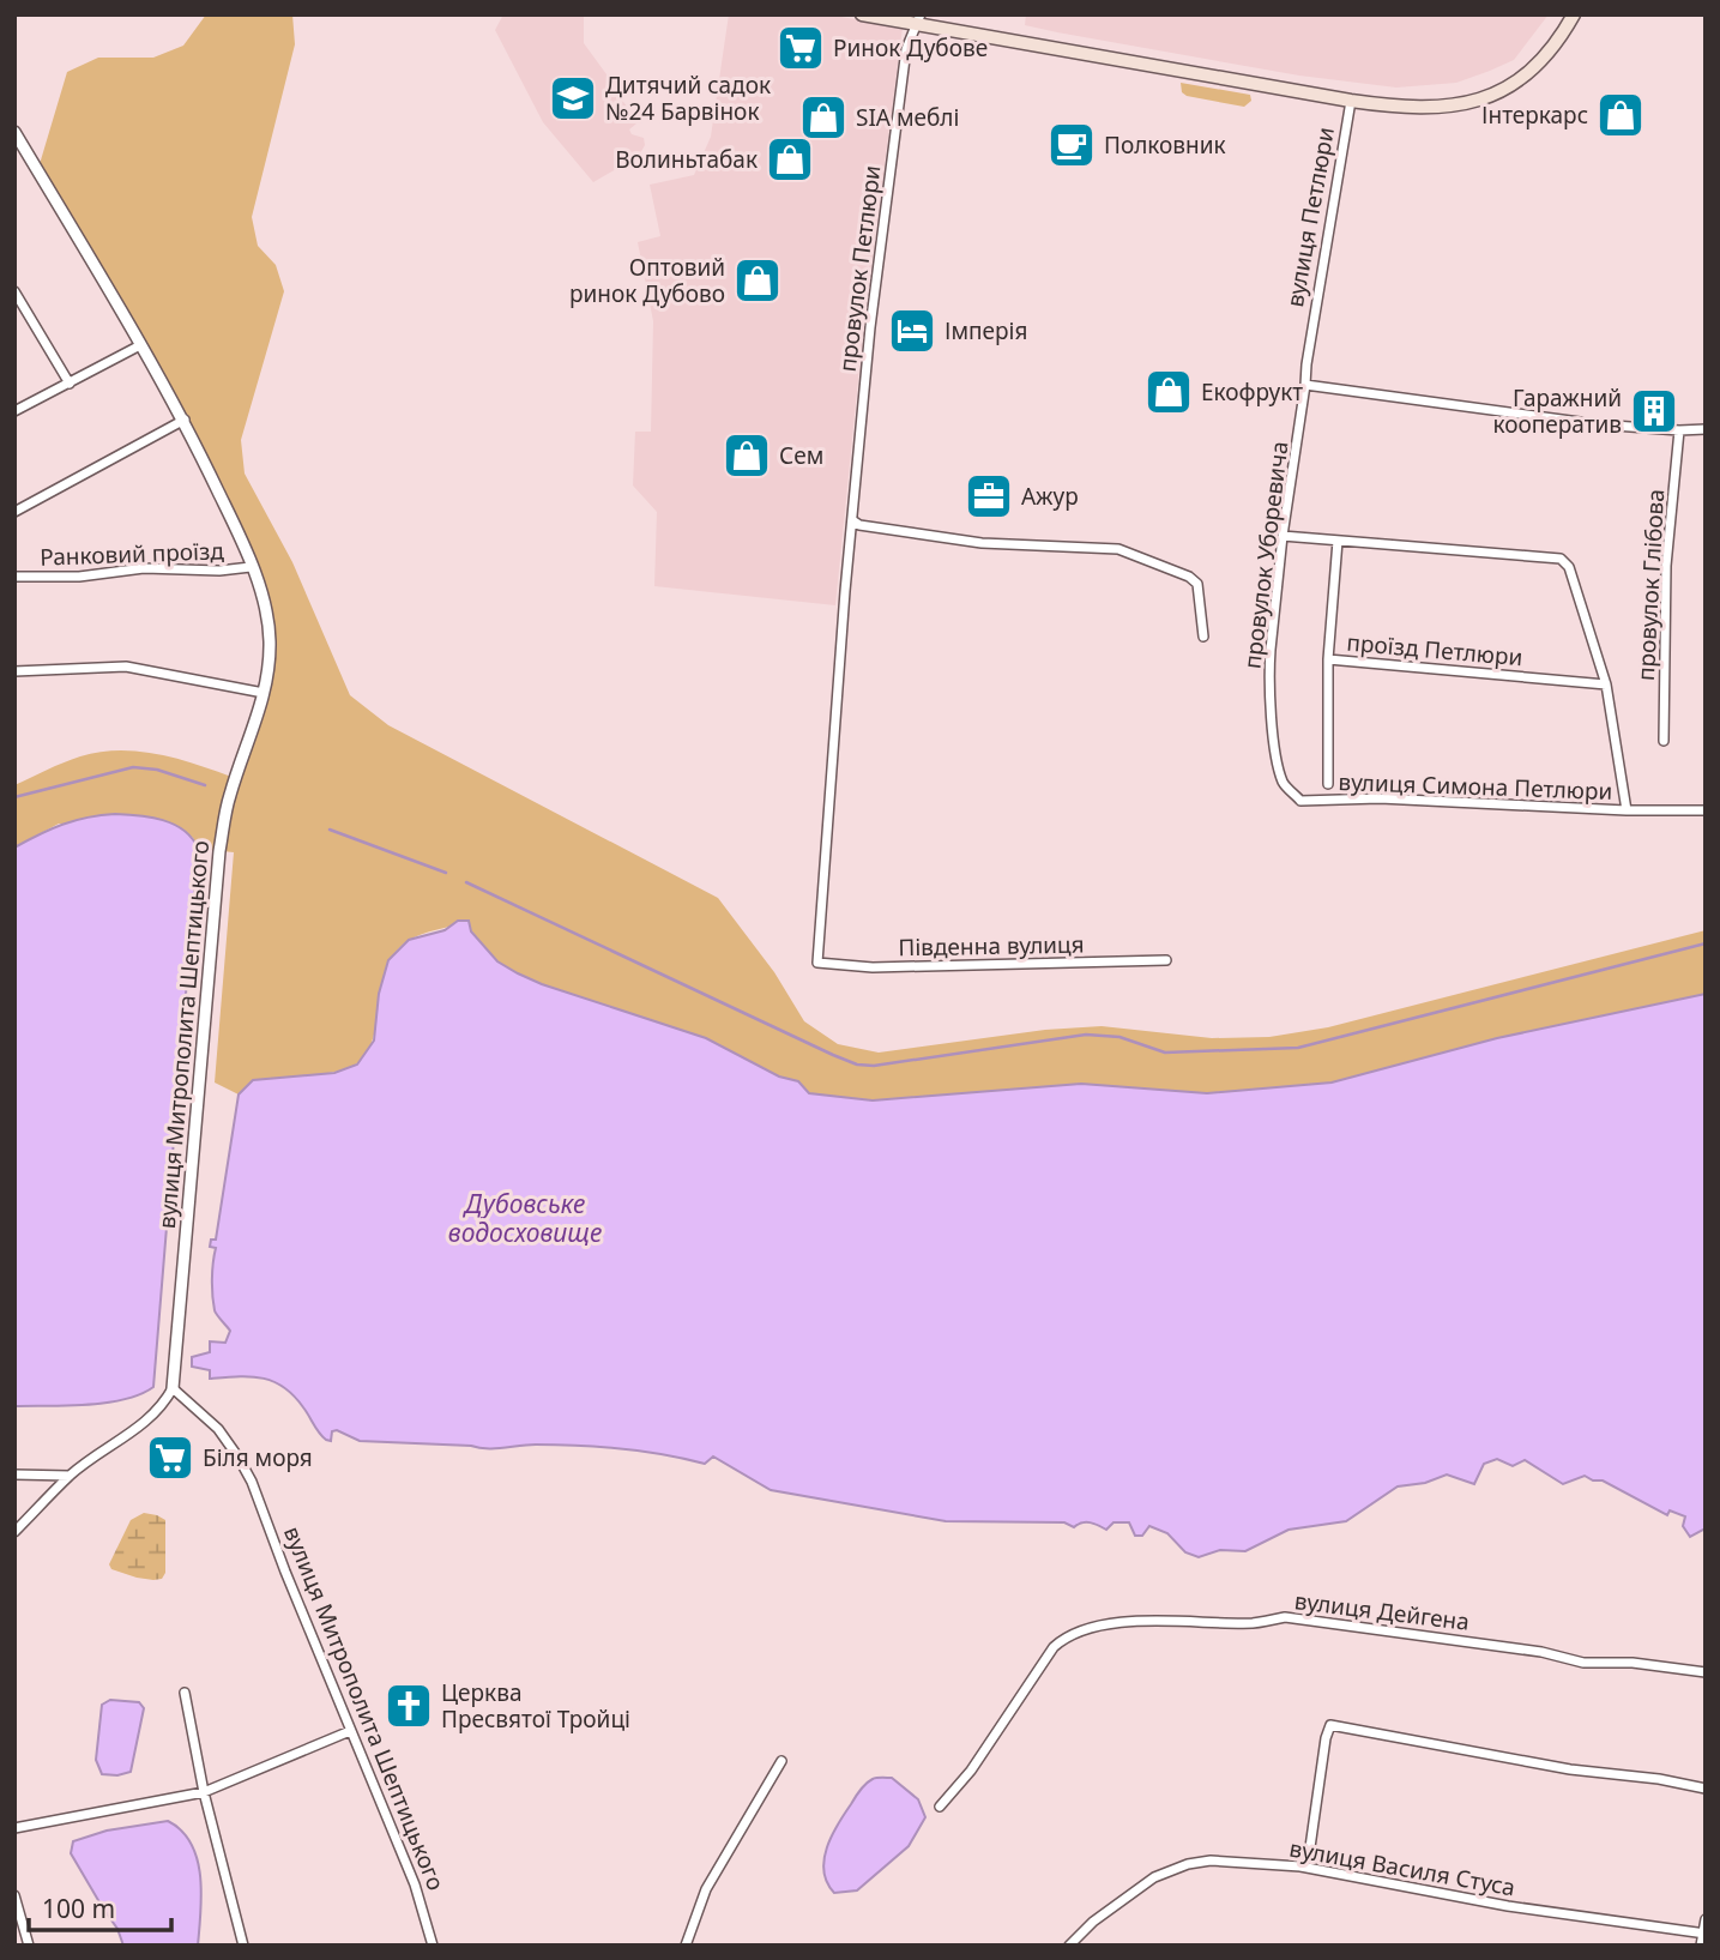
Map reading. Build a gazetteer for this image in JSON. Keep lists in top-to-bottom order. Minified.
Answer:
{"streets":{"main road":["вулиця Петлюри"],"street":["провулок Петлюри","Ранковий проїзд","провулок Уборевича","провулок Глібова","проїзд Петлюри","вулиця Симона Петлюри","Південна вулиця","вулиця Митрополита Шептицького","вулиця Дейгена","вулиця Василя Стуса"]},"crossings":[["вулиця Петлюри","провулок Петлюри"],["вулиця Петлюри","провулок Уборевича"],["провулок Петлюри","Південна вулиця"],["Ранковий проїзд","вулиця Митрополита Шептицького"],["провулок Уборевича","вулиця Симона Петлюри"]],"water":["Дубовське водосховище"],"places":{"supermarket":["Ринок Дубове","Біля моря"],"school or university":["Дитячий садок №24 Барвінок"],"shop":["Інтеркарс","SIA меблі","Волиньтабак","Оптовий ринок Дубово","Екофрукт","Сем"],"cafe":["Полковник"],"hotel":["Імперія"],"building":["Гаражний кооператив"],"office":["Ажур"],"church":["Церква Пресвятої Тройці"]},"scale_bar":"100 m"}
